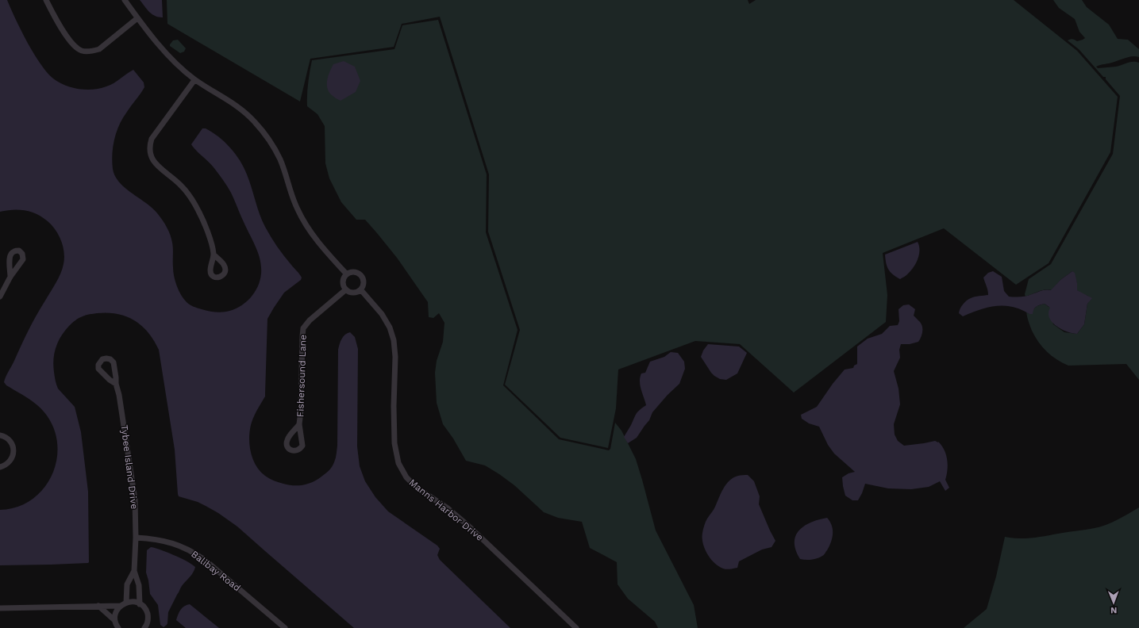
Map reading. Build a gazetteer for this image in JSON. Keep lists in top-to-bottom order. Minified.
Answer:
{"streets":{"street":["Fishersound Lane","Tybee Island Drive","Manns Harbor Drive","Balibay Road"]},"crossings":[["Fishersound Lane","Manns Harbor Drive"],["Tybee Island Drive","Balibay Road"]],"north":"bottom"}
